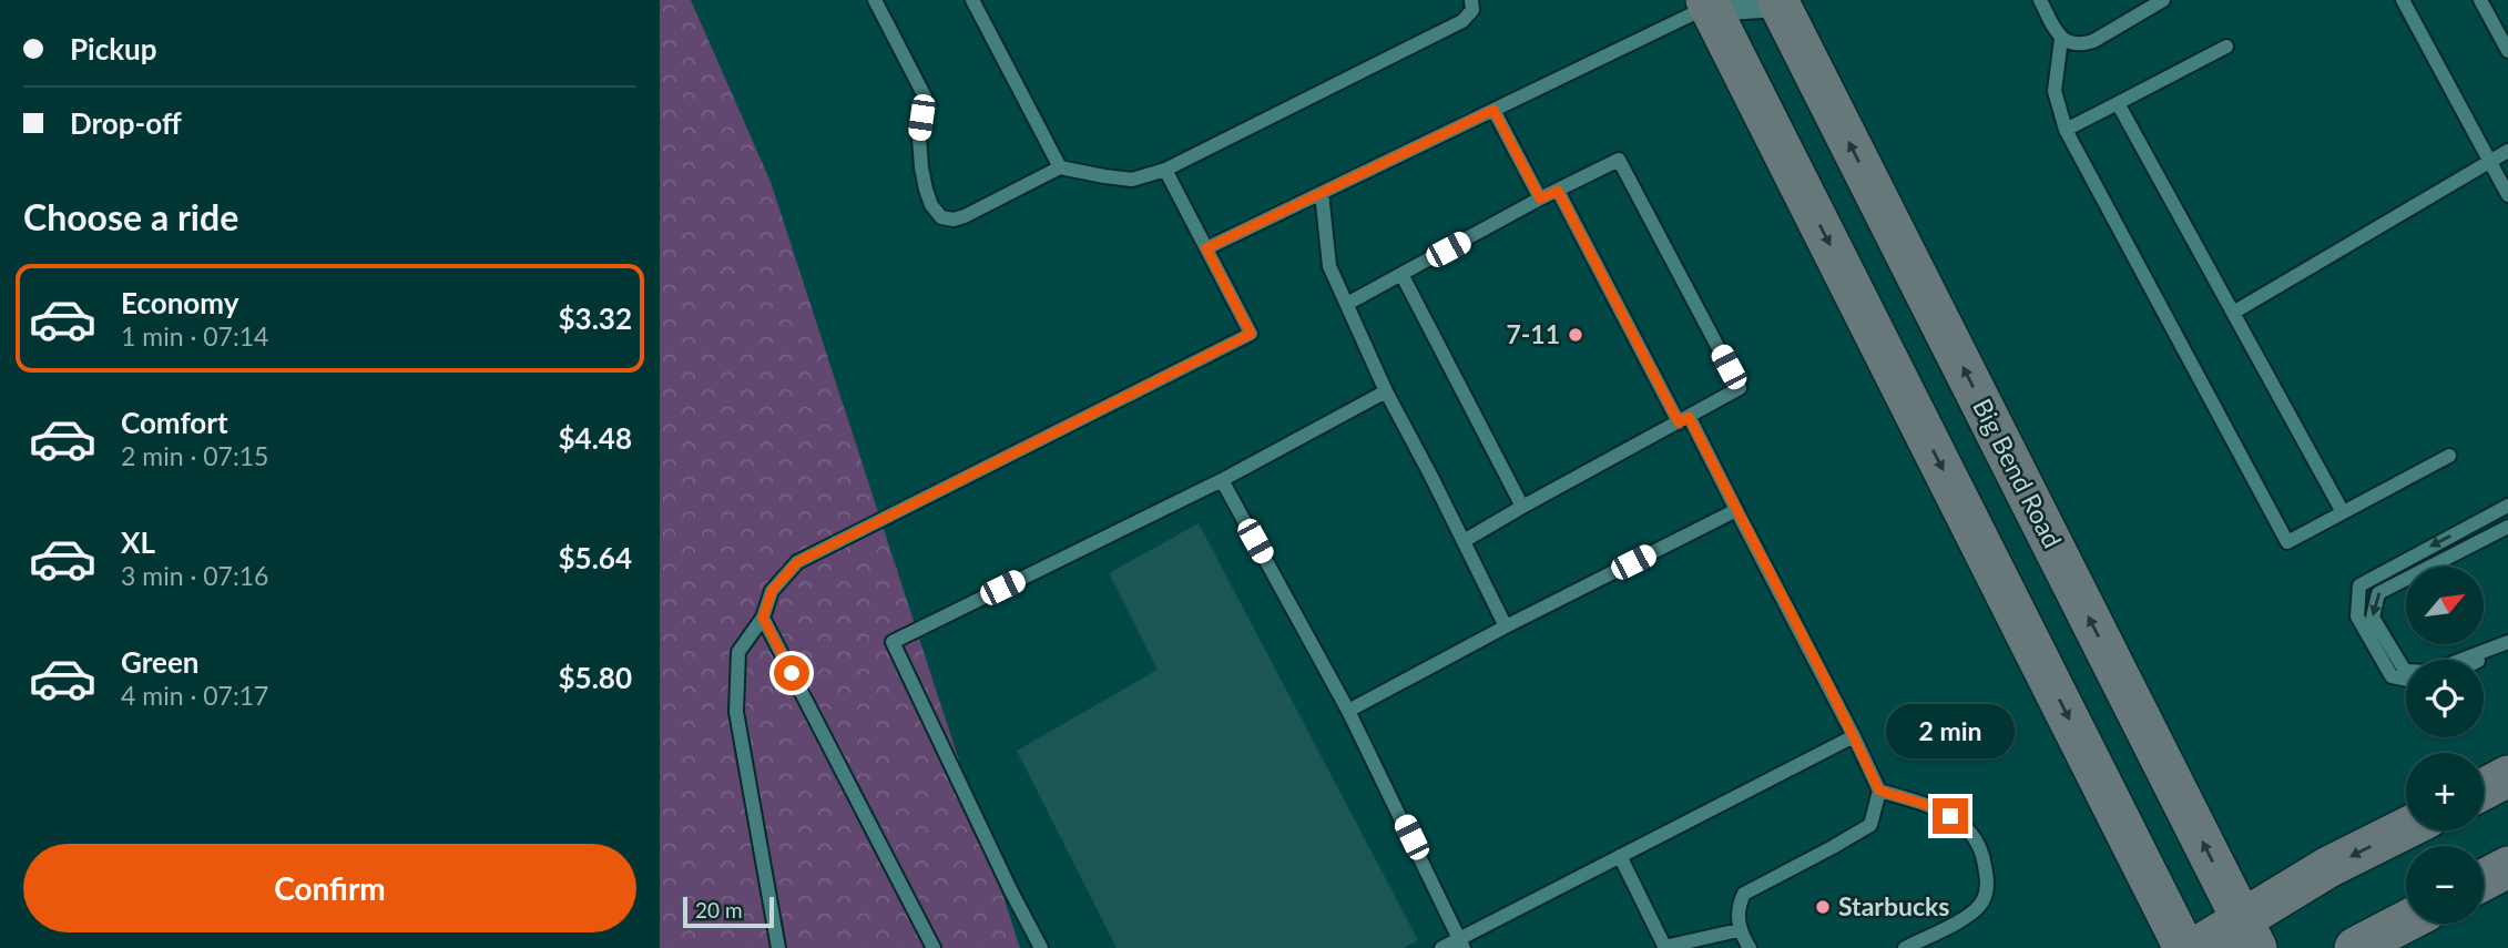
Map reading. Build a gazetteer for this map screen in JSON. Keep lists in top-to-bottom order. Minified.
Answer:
{"streets":{"main road":["Big Bend Road"]},"places":["7-11","Starbucks"],"scale_bar":"20 m","north":"top right","page":{"banner":["Pickup","Drop-off"],"heading":"Choose a ride","list":[{"name":"Economy","note":"1 min · 07:14","value":"$3.32"},{"name":"Comfort","note":"2 min · 07:15","value":"$4.48"},{"name":"XL","note":"3 min · 07:16","value":"$5.64"},{"name":"Green","note":"4 min · 07:17","value":"$5.80"}],"map_buttons":["+","−"],"bubble":"2 min","buttons":"Confirm","scale":"20 m"}}
